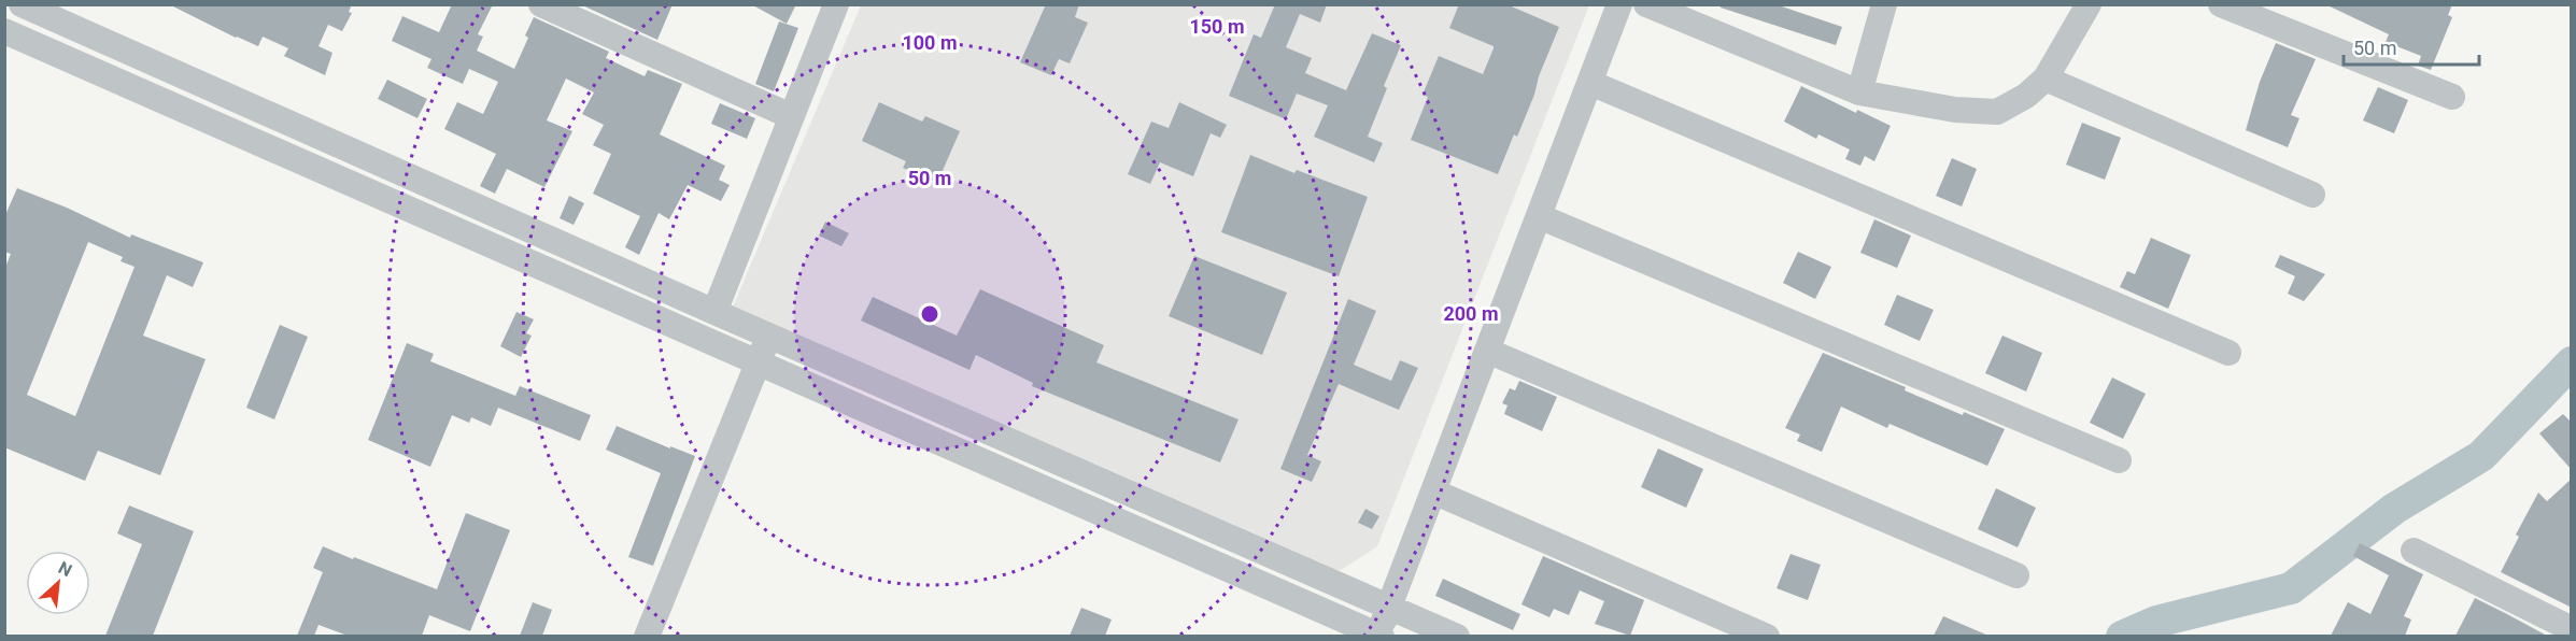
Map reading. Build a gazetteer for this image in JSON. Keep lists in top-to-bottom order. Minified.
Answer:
{"scale_bar":"50 m","north":"top right","rings":["150 m","100 m","50 m","200 m"]}
